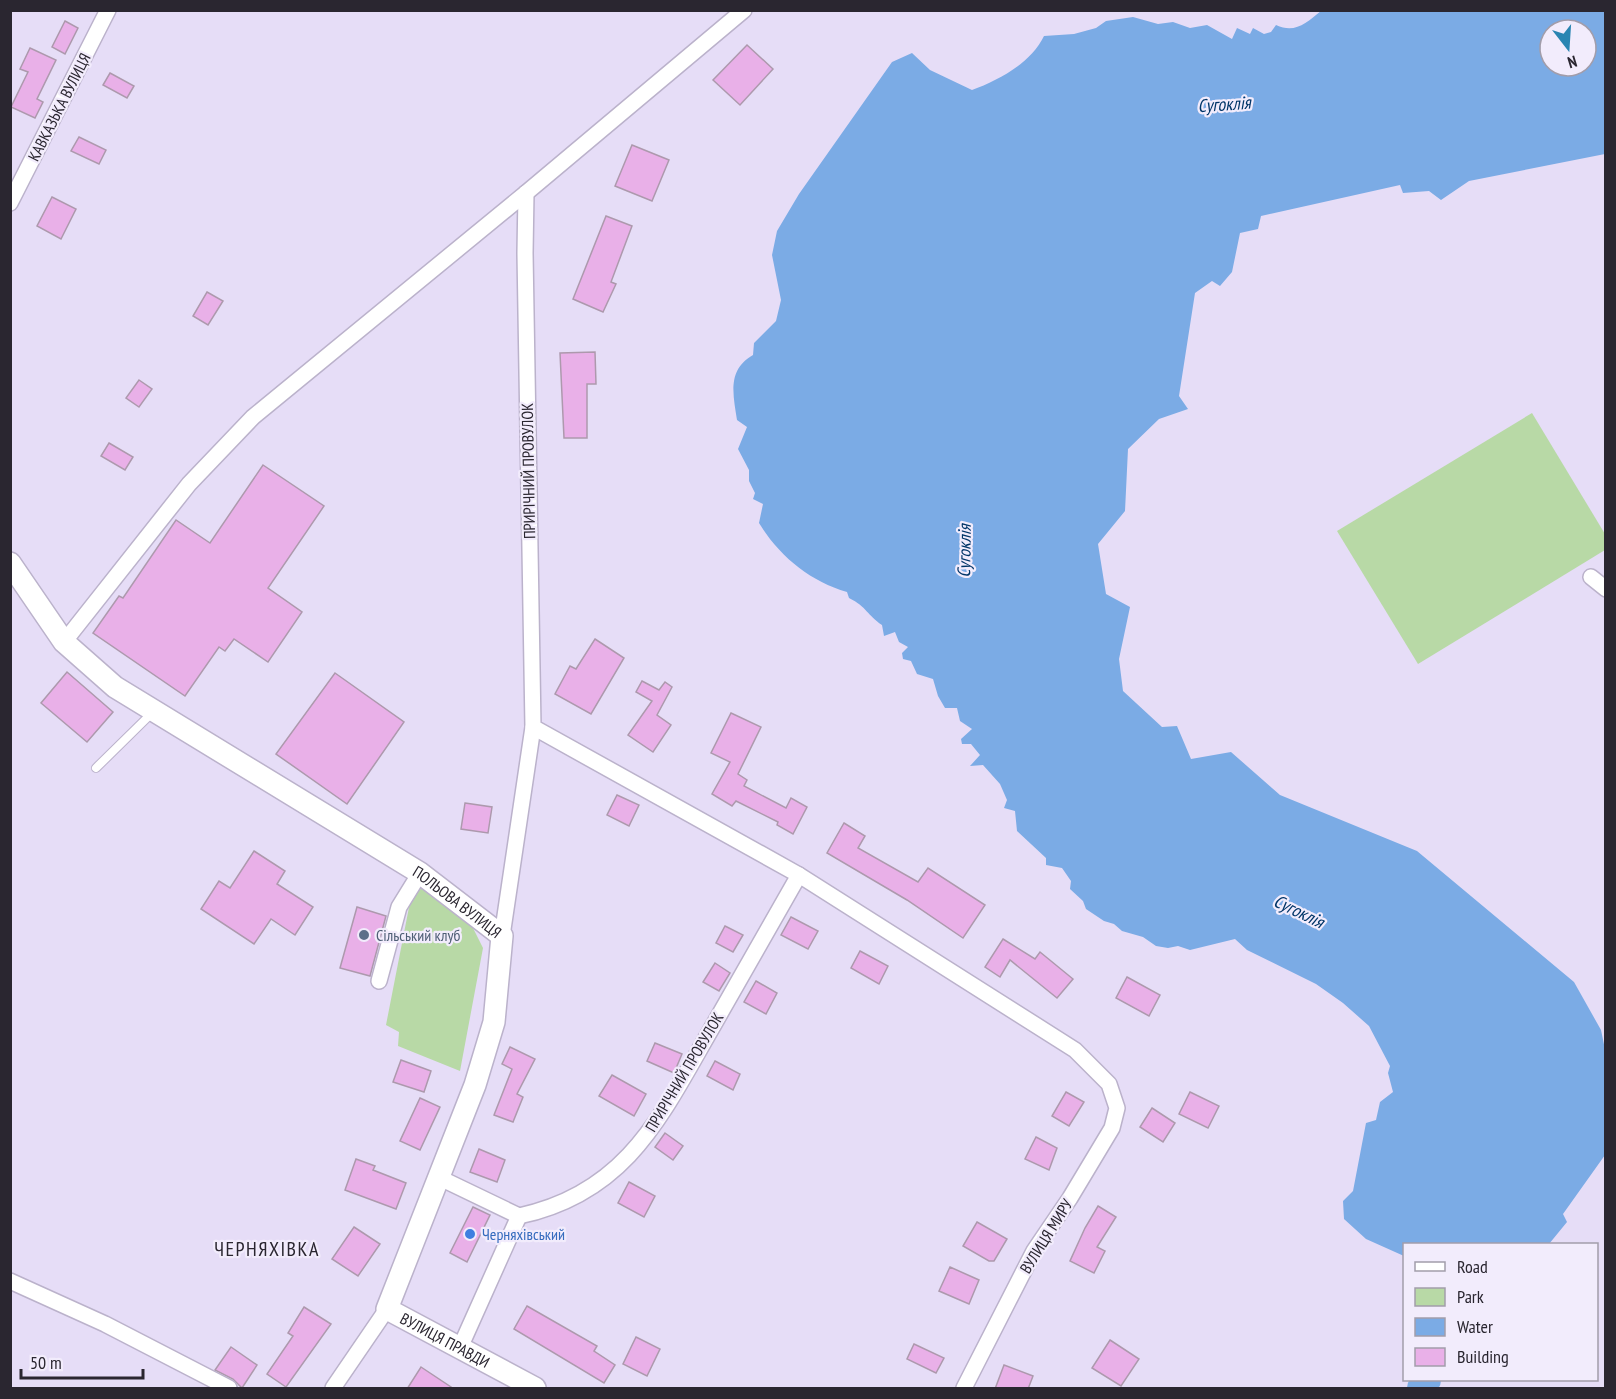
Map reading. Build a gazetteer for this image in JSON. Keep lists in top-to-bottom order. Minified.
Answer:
{"streets":{"street":["КАВКАЗЬКА ВУЛИЦЯ","ПРИРІЧНИЙ ПРОВУЛОК","ПОЛЬОВА ВУЛИЦЯ","ВУЛИЦЯ МИРУ","ВУЛИЦЯ ПРАВДИ"]},"crossings":[["ПРИРІЧНИЙ ПРОВУЛОК","ПОЛЬОВА ВУЛИЦЯ"],["ПРИРІЧНИЙ ПРОВУЛОК","ВУЛИЦЯ МИРУ"],["ПОЛЬОВА ВУЛИЦЯ","ВУЛИЦЯ ПРАВДИ"]],"districts":["ЧЕРНЯХІВКА"],"water":["Сугоклія"],"places":["Сільський клуб","Черняхівський"],"legend":["Road","Park","Water","Building"],"scale_bar":"50 m","north":"bottom"}
